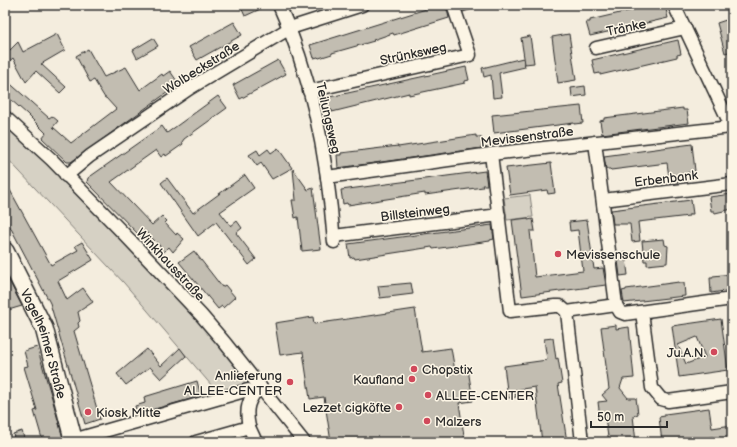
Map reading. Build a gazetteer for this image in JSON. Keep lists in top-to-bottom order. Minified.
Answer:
{"streets":{"main road":["Vogelheimer Straße"],"street":["Tränke","Strünksweg","Wolbeckstraße","Teilungsweg","Mevissenstraße","Erbenbank","Billsteinweg","Winkhausstraße"]},"crossings":[["Strünksweg","Teilungsweg"],["Wolbeckstraße","Teilungsweg"],["Wolbeckstraße","Winkhausstraße"],["Teilungsweg","Mevissenstraße"],["Teilungsweg","Billsteinweg"]],"places":["Mevissenschule","Ju.A.N.","Chopstix","Kaufland","Anlieferung ALLEE-CENTER","ALLEE-CENTER","Lezzet cigköfte","Kiosk Mitte","Malzers"],"scale_bar":"50 m"}
